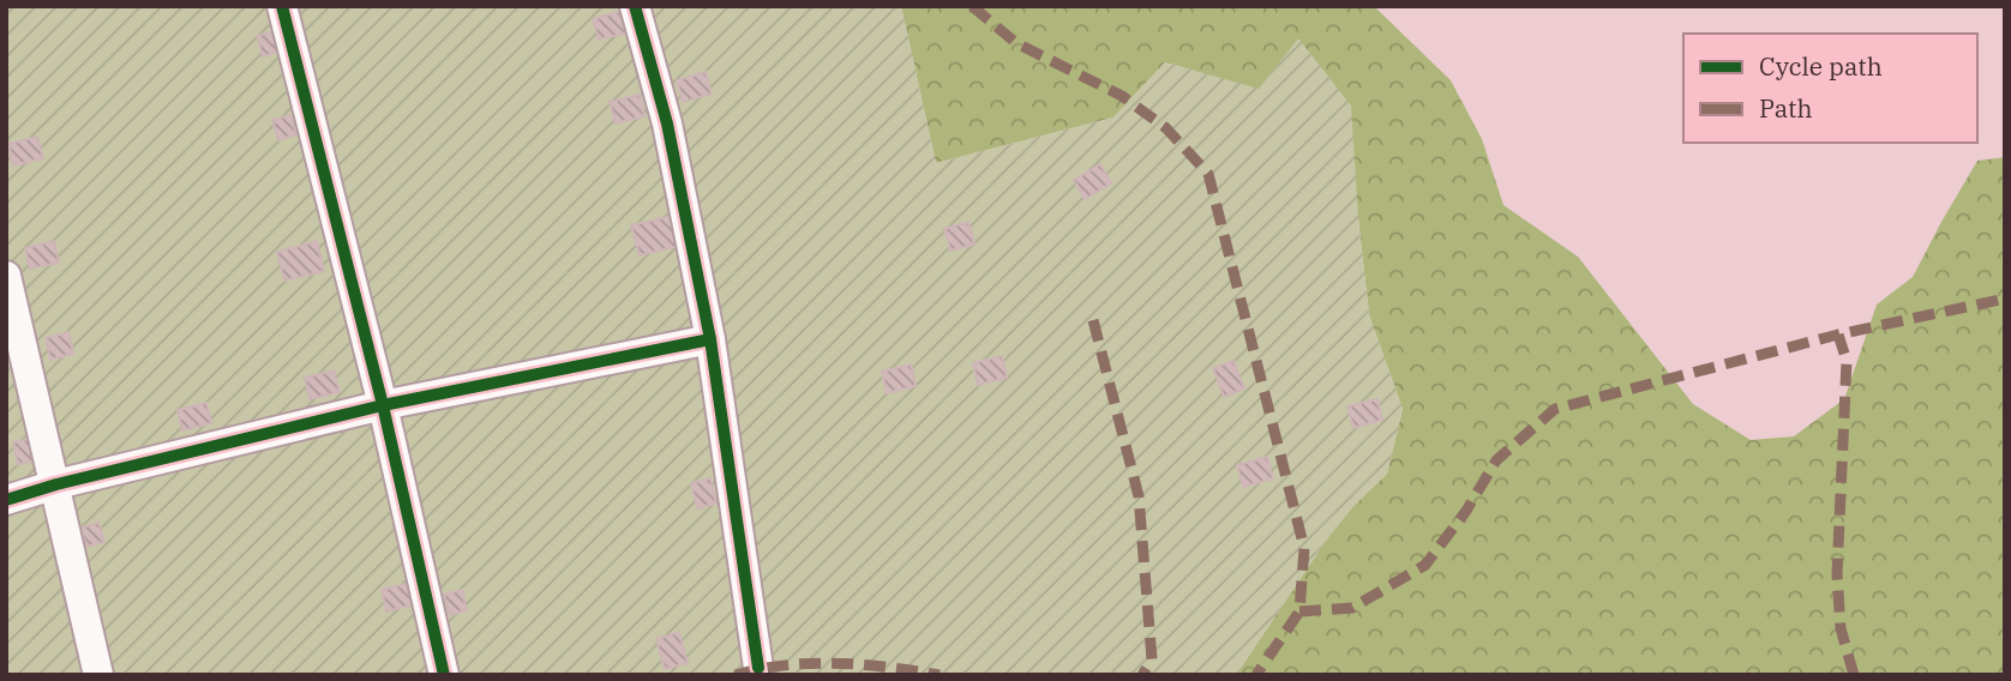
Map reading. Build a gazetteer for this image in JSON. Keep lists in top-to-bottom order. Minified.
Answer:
{"legend":["Cycle path","Path"]}
